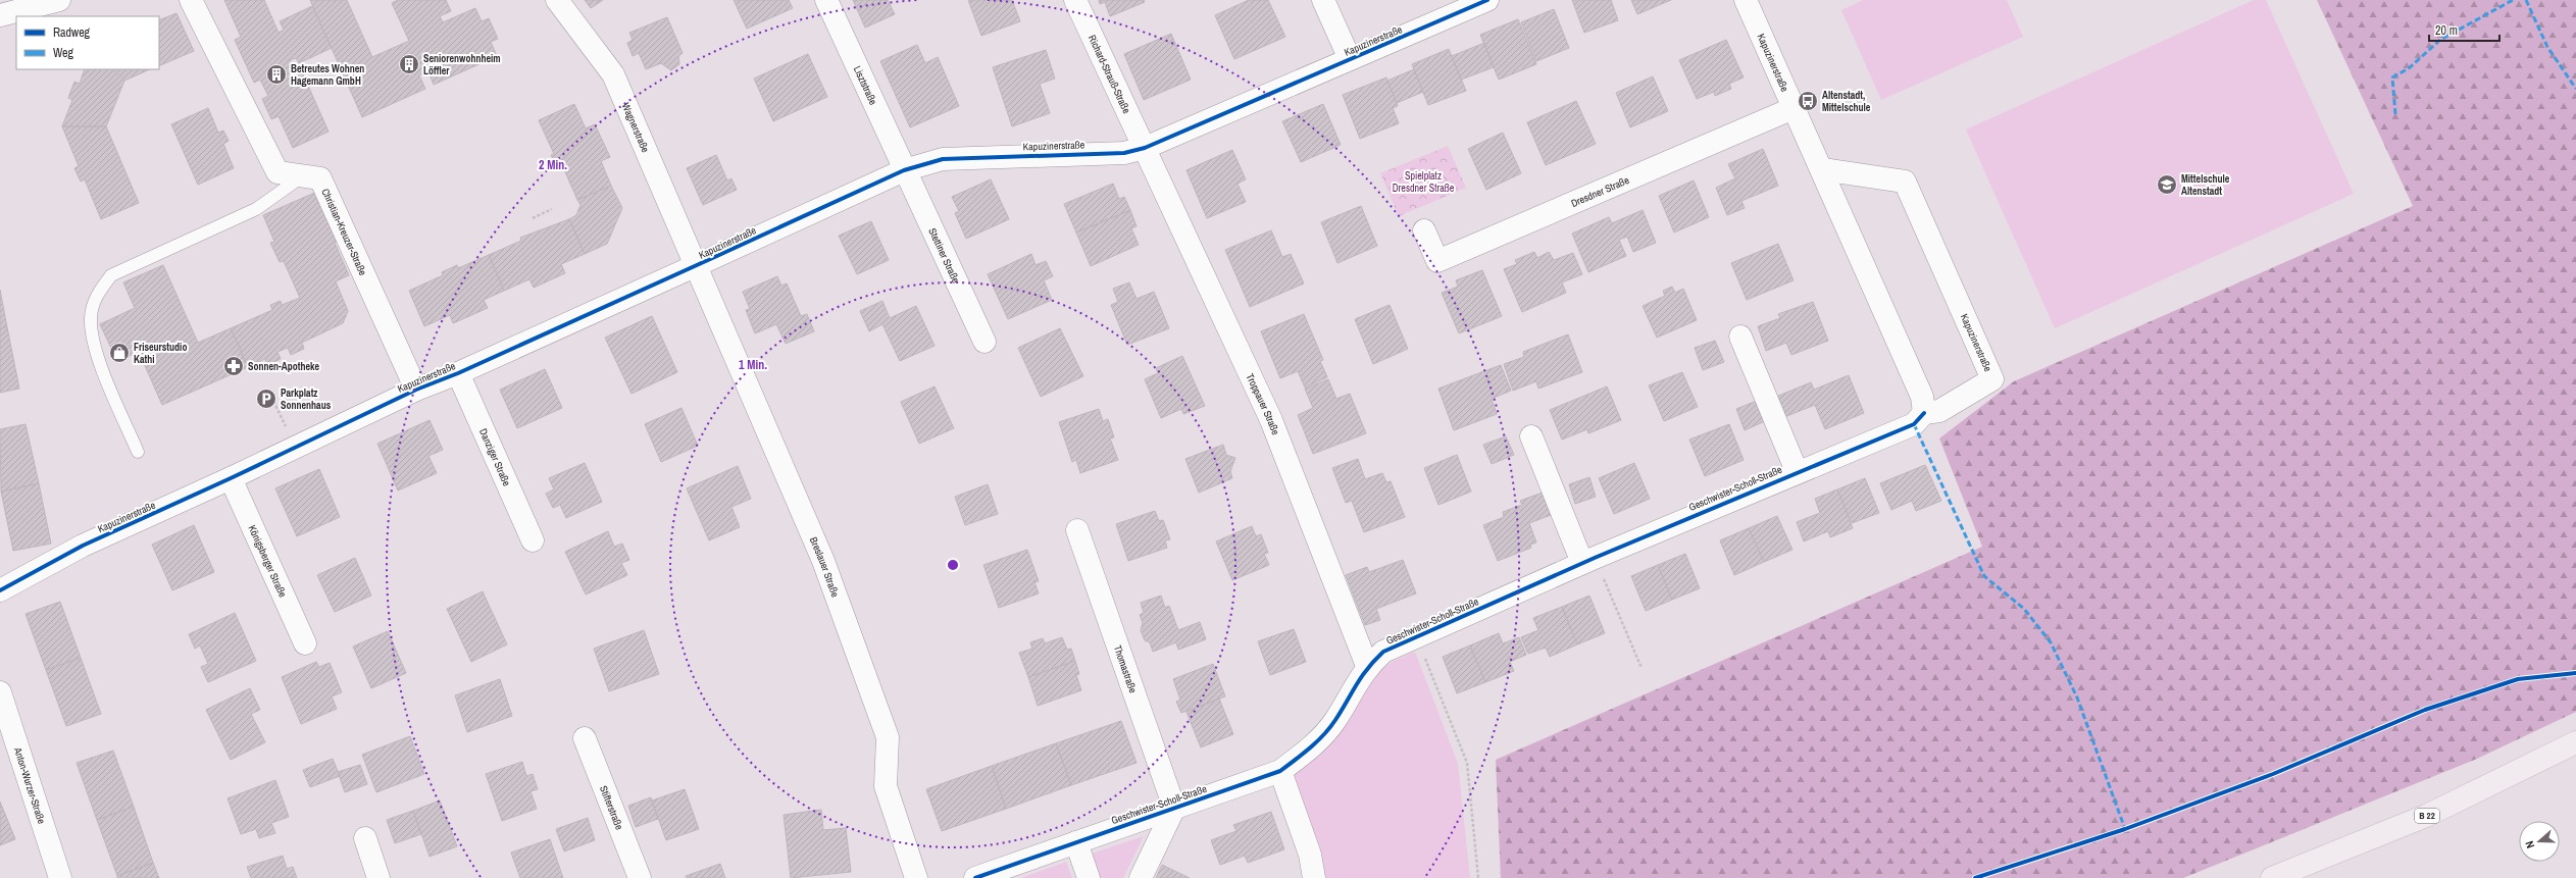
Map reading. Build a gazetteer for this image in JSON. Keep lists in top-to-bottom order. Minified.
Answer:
{"streets":{"main road":["B 22"],"street":["Kapuzinerstraße","Richard-Strauß-Straße","Lisztstraße","Wagnerstraße","Dresdner Straße","Christian-Kreuzer-Straße","Stettiner Straße","Troppauer Straße","Danziger Straße","Geschwister-Scholl-Straße","Königsberger Straße","Breslauer Straße","Thomastraße","Anton-Wurzer-Straße","Stifterstraße"]},"crossings":[["Kapuzinerstraße","Richard-Strauß-Straße"],["Kapuzinerstraße","Lisztstraße"],["Kapuzinerstraße","Wagnerstraße"],["Kapuzinerstraße","Dresdner Straße"],["Kapuzinerstraße","Christian-Kreuzer-Straße"],["Kapuzinerstraße","Stettiner Straße"],["Kapuzinerstraße","Troppauer Straße"],["Kapuzinerstraße","Danziger Straße"],["Kapuzinerstraße","Geschwister-Scholl-Straße"],["Kapuzinerstraße","Königsberger Straße"],["Kapuzinerstraße","Breslauer Straße"],["Richard-Strauß-Straße","Troppauer Straße"],["Lisztstraße","Stettiner Straße"],["Wagnerstraße","Breslauer Straße"],["Troppauer Straße","Geschwister-Scholl-Straße"],["Geschwister-Scholl-Straße","Thomastraße"]],"parks":["Spielplatz Dresdner Straße"],"places":{"building":["Seniorenwohnheim Löffler","Betreutes Wohnen Hagemann GmbH"],"bus stop":["Altenstadt, Mittelschule"],"school or university":["Mittelschule Altenstadt"],"shop":["Friseurstudio Kathi"],"pharmacy":["Sonnen-Apotheke"],"parking":["Parkplatz Sonnenhaus"]},"legend":["Radweg","Weg"],"scale_bar":"20 m","north":"left","rings":["2 Min.","1 Min."]}
